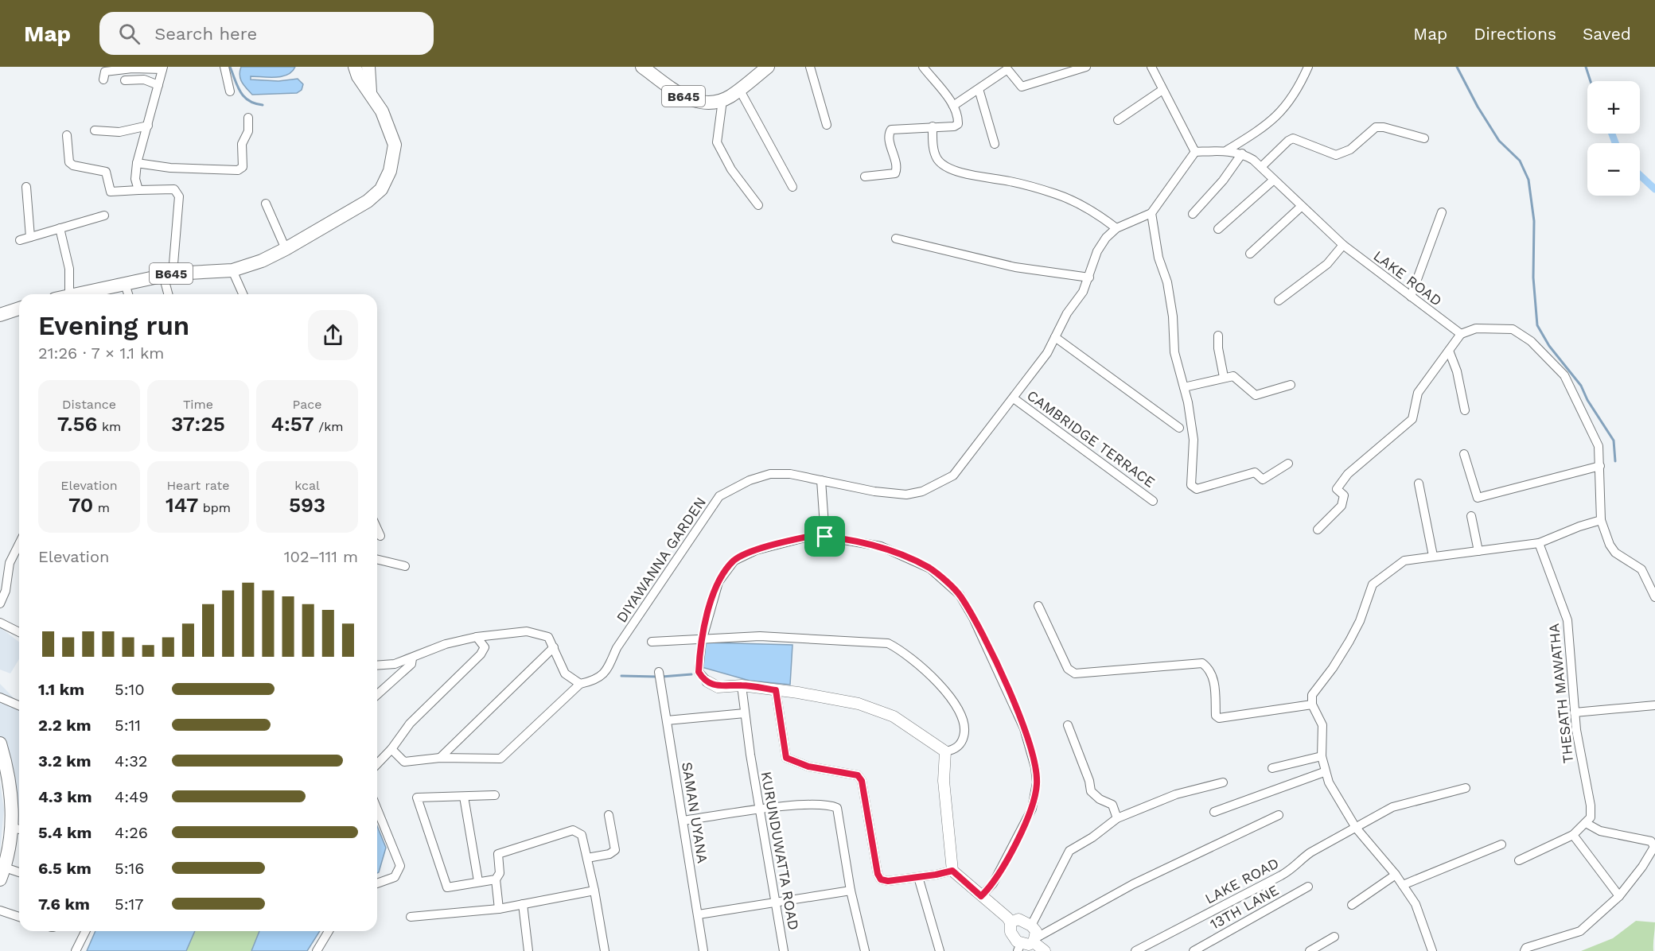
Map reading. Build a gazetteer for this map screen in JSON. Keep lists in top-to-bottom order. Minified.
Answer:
{"streets":{"main road":["B645"],"street":["LAKE ROAD","CAMBRIDGE TERRACE","DIYAWANNA GARDEN","THESATH MAWATHA","SAMAN UYANA","KURUNDUWATTA ROAD","13TH LANE"]},"crossings":[["CAMBRIDGE TERRACE","DIYAWANNA GARDEN"]],"page":{"header":"Map","search":"Search here","nav":["Map","Directions","Saved"],"map_buttons":["+","−"],"heading":["Evening run","21:26 · 7 × 1.1 km"],"stats":[["Distance","7.56 km"],["Time","37:25"],["Pace","4:57 /km"],["Elevation","70 m"],["Heart rate","147 bpm"],["kcal","593"]],"chart":["Elevation","102–111 m"],"list":[{"name":"1.1 km","note":"5:10"},{"name":"2.2 km","note":"5:11"},{"name":"3.2 km","note":"4:32"},{"name":"4.3 km","note":"4:49"},{"name":"5.4 km","note":"4:26"},{"name":"6.5 km","note":"5:16"},{"name":"7.6 km","note":"5:17"}]}}
